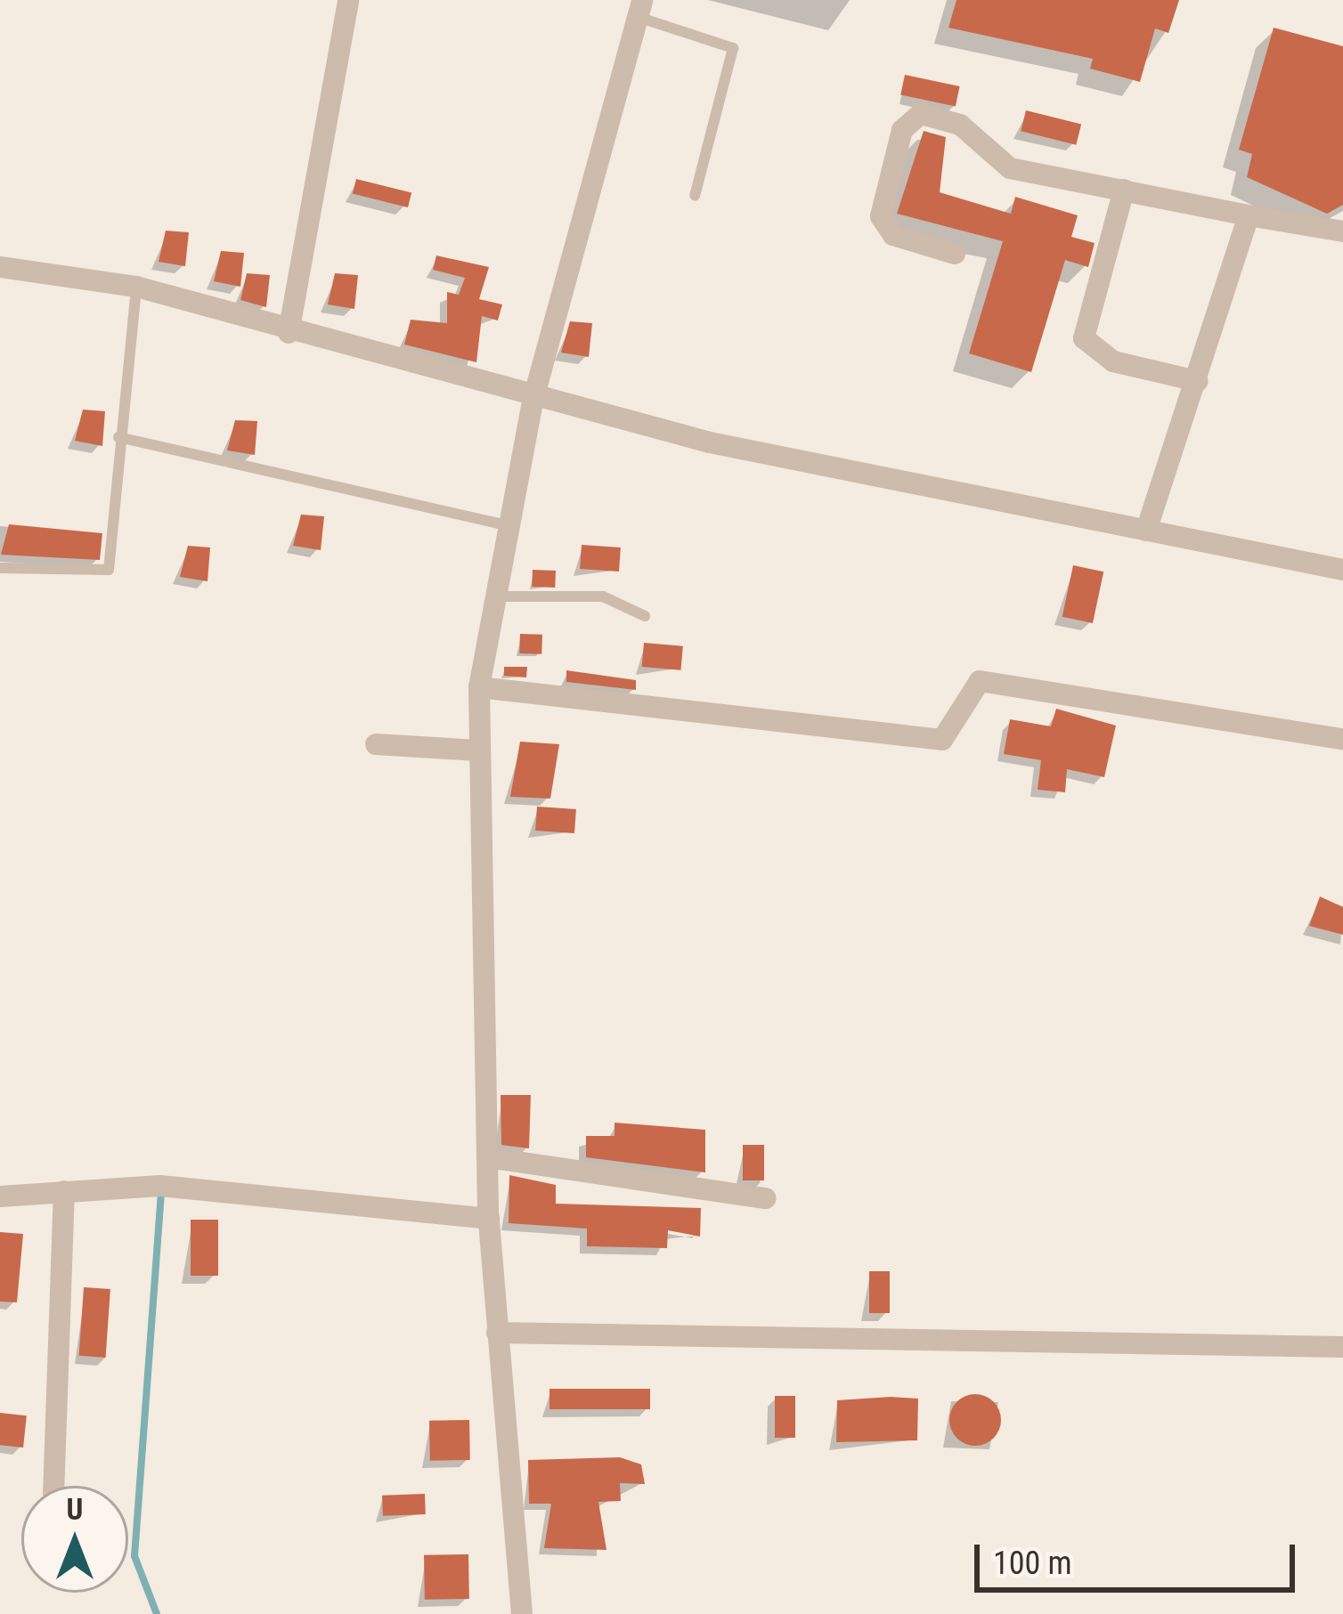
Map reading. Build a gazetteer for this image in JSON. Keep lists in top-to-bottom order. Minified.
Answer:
{"scale_bar":"100 m","north":"top"}
